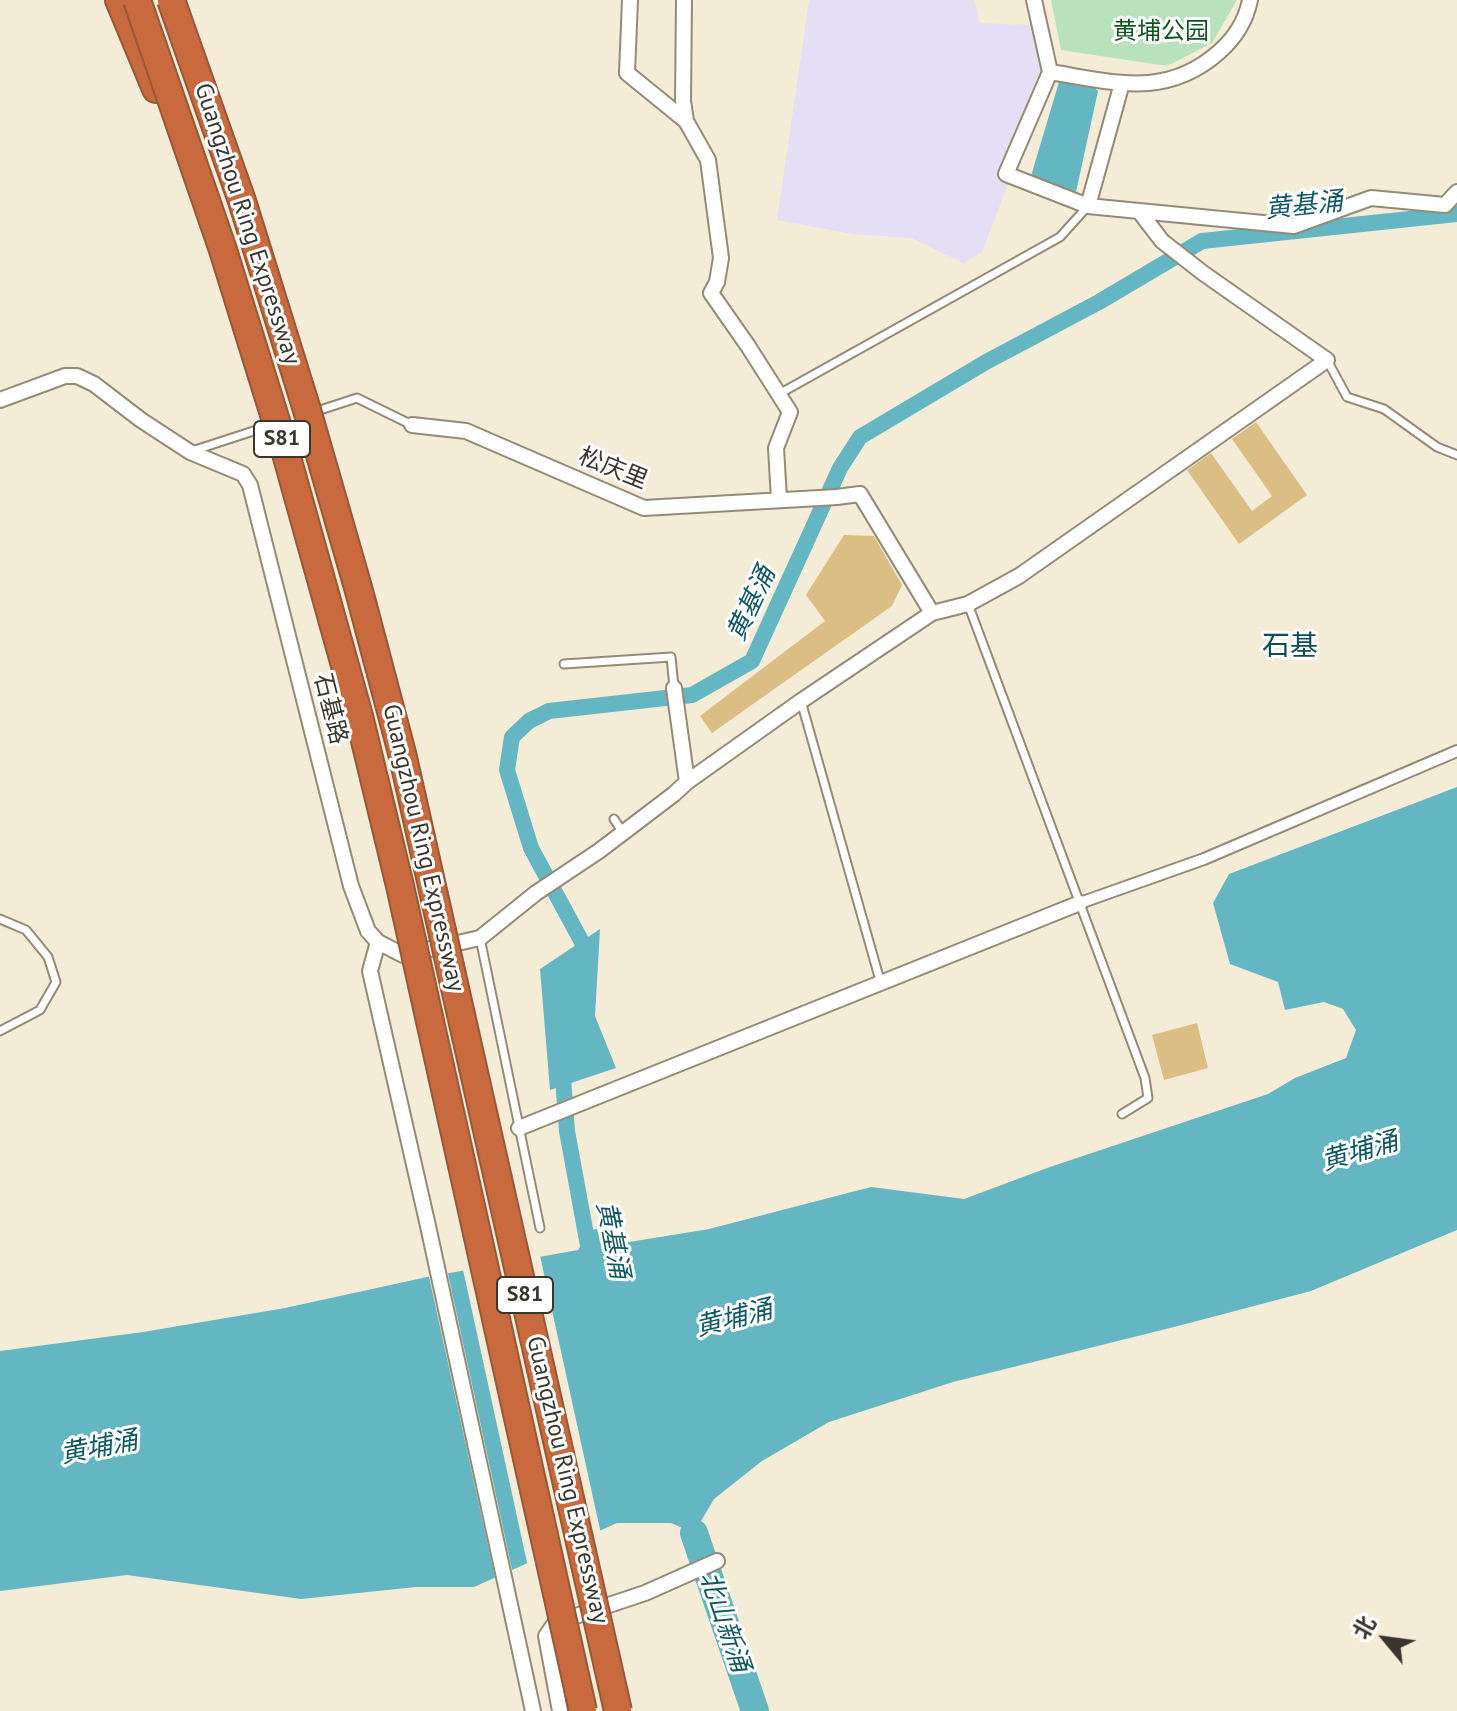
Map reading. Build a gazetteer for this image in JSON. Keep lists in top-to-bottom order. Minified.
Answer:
{"streets":{"highway":["Guangzhou Ring Expressway","S81"],"street":["松庆里","石基路"]},"districts":["石基"],"water":["黄基涌","黄埔涌","北山新涌"],"parks":["黄埔公园"],"north":"top left"}
